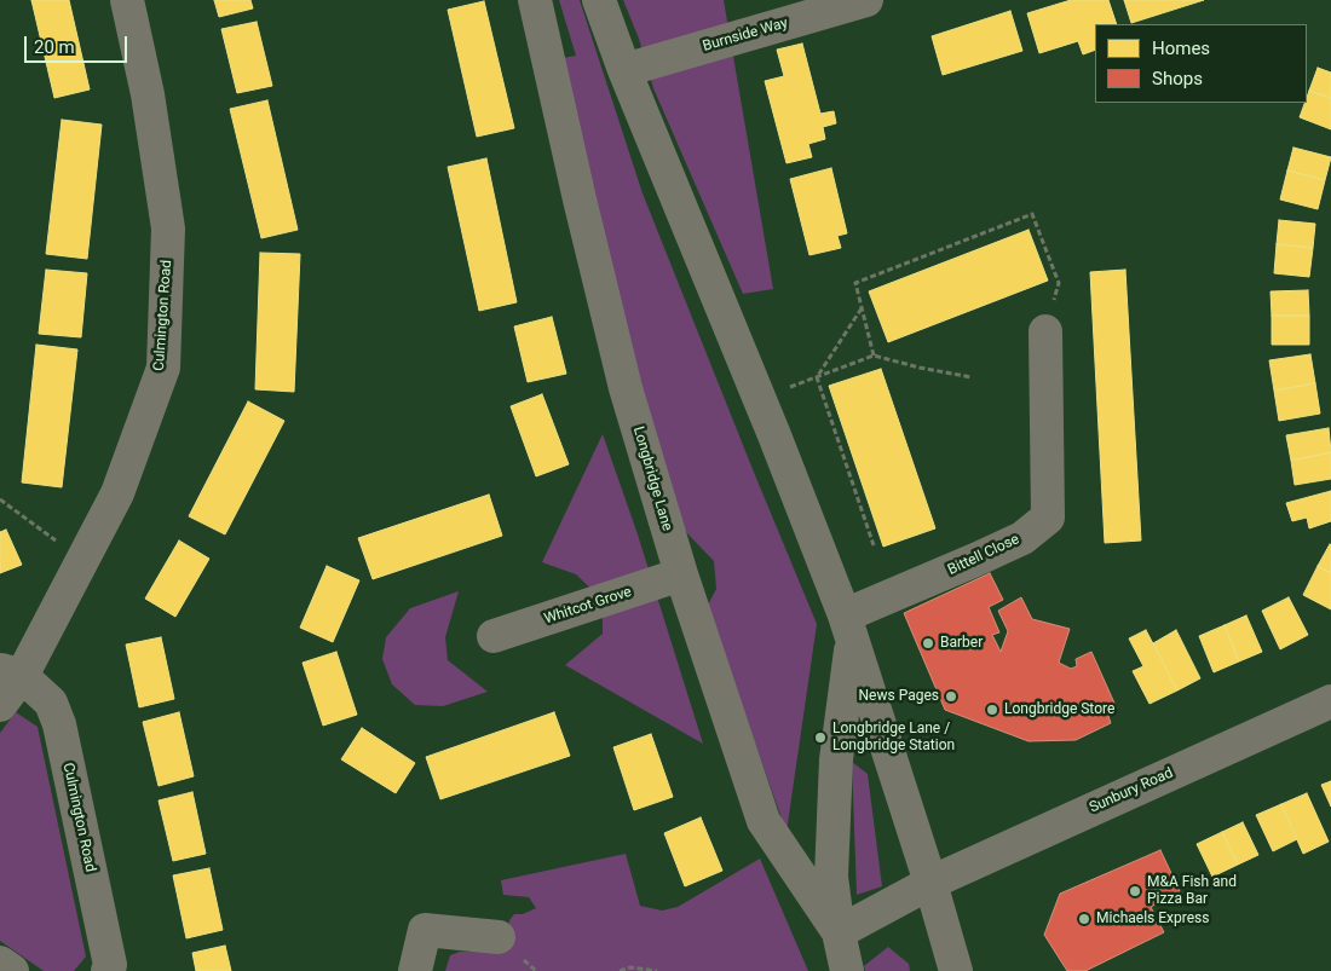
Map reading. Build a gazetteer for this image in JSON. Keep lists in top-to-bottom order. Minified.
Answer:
{"streets":{"street":["Burnside Way","Culmington Road","Longbridge Lane","Bittell Close","Whitcot Grove","Sunbury Road"]},"crossings":[["Burnside Way","Longbridge Lane"],["Longbridge Lane","Bittell Close"],["Longbridge Lane","Whitcot Grove"],["Longbridge Lane","Sunbury Road"]],"places":["Barber","News Pages","Longbridge Store","Longbridge Lane / Longbridge Station","M&A Fish and Pizza Bar","Michaels Express"],"legend":["Homes","Shops"],"scale_bar":"20 m"}
